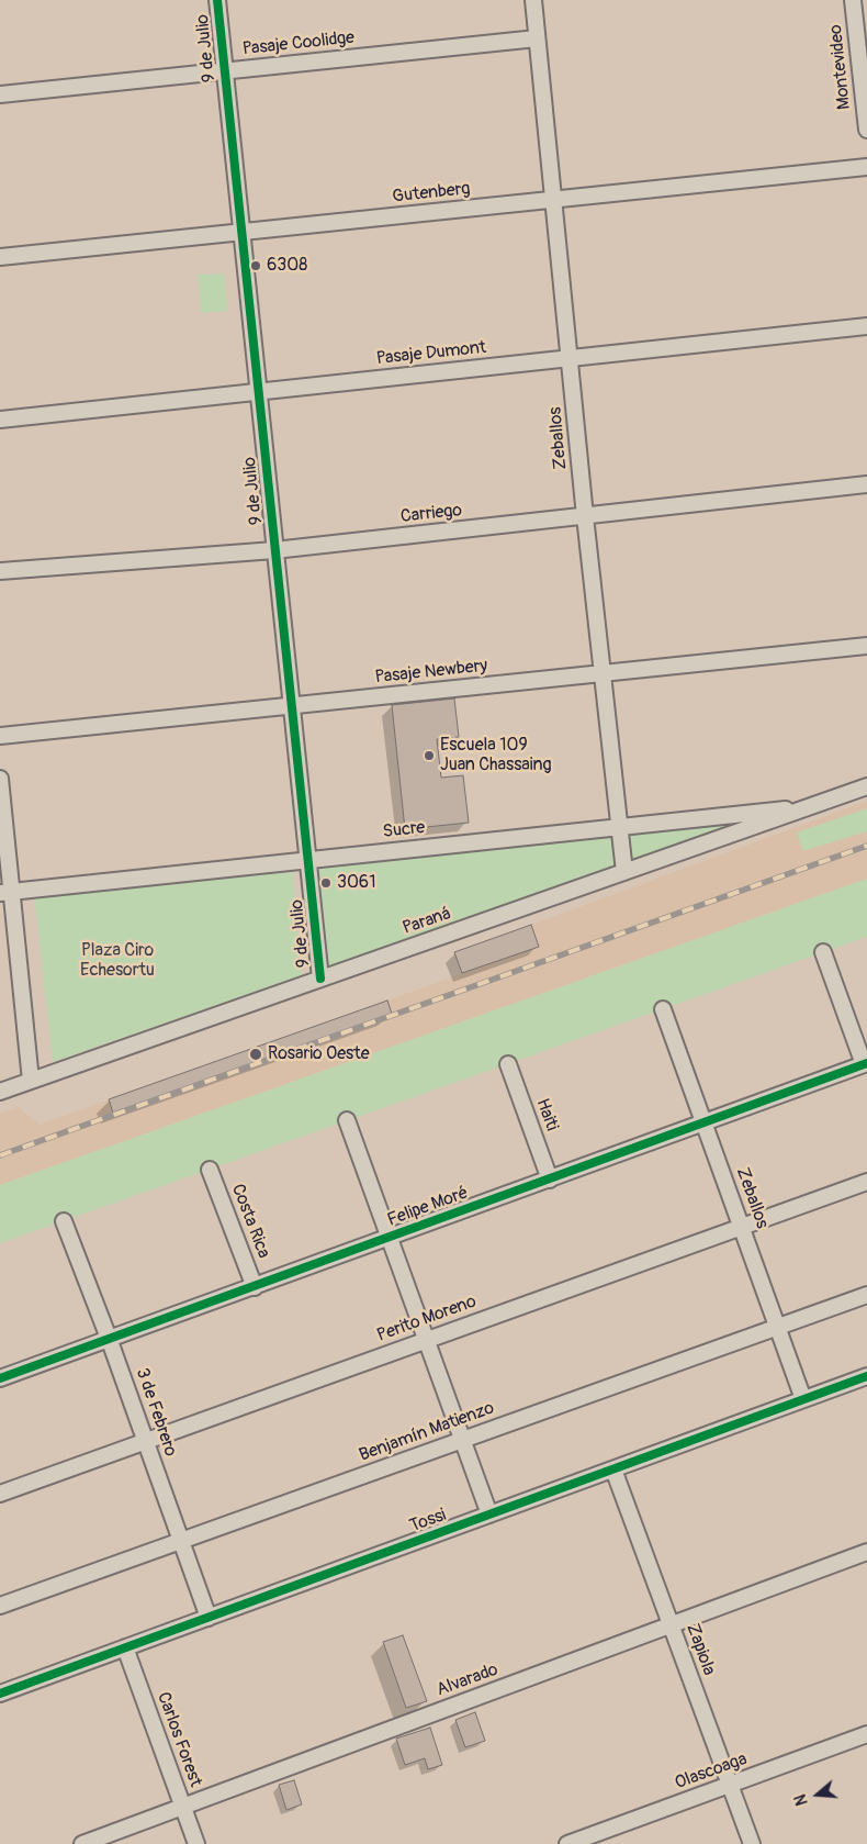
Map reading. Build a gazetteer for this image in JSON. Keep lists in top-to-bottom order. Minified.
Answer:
{"streets":{"street":["Pasaje Coolidge","9 de Julio","Montevideo","Gutenberg","Pasaje Dumont","Zeballos","Carriego","Pasaje Newbery","Sucre","Paraná","Haiti","Felipe Moré","Costa Rica","Perito Moreno","3 de Febrero","Benjamín Matienzo","Tossi","Zapiola","Alvarado","Carlos Forest","Olascoaga"]},"crossings":[["Pasaje Coolidge","9 de Julio"],["Pasaje Coolidge","Zeballos"],["9 de Julio","Gutenberg"],["9 de Julio","Pasaje Dumont"],["9 de Julio","Carriego"],["9 de Julio","Pasaje Newbery"],["9 de Julio","Sucre"],["9 de Julio","Paraná"],["Gutenberg","Zeballos"],["Pasaje Dumont","Zeballos"],["Zeballos","Carriego"],["Zeballos","Pasaje Newbery"],["Zeballos","Sucre"],["Zeballos","Paraná"],["Zeballos","Felipe Moré"],["Zeballos","Perito Moreno"],["Zeballos","Benjamín Matienzo"],["Zeballos","Tossi"],["Sucre","Paraná"],["Haiti","Felipe Moré"],["Felipe Moré","Costa Rica"],["Felipe Moré","3 de Febrero"],["Perito Moreno","3 de Febrero"],["3 de Febrero","Benjamín Matienzo"],["3 de Febrero","Tossi"],["Tossi","Zapiola"],["Tossi","Carlos Forest"],["Zapiola","Alvarado"],["Zapiola","Olascoaga"],["Alvarado","Carlos Forest"]],"parks":["Plaza Ciro Echesortu"],"places":["6308","Escuela 109 Juan Chassaing","3061","Rosario Oeste"],"north":"left"}
